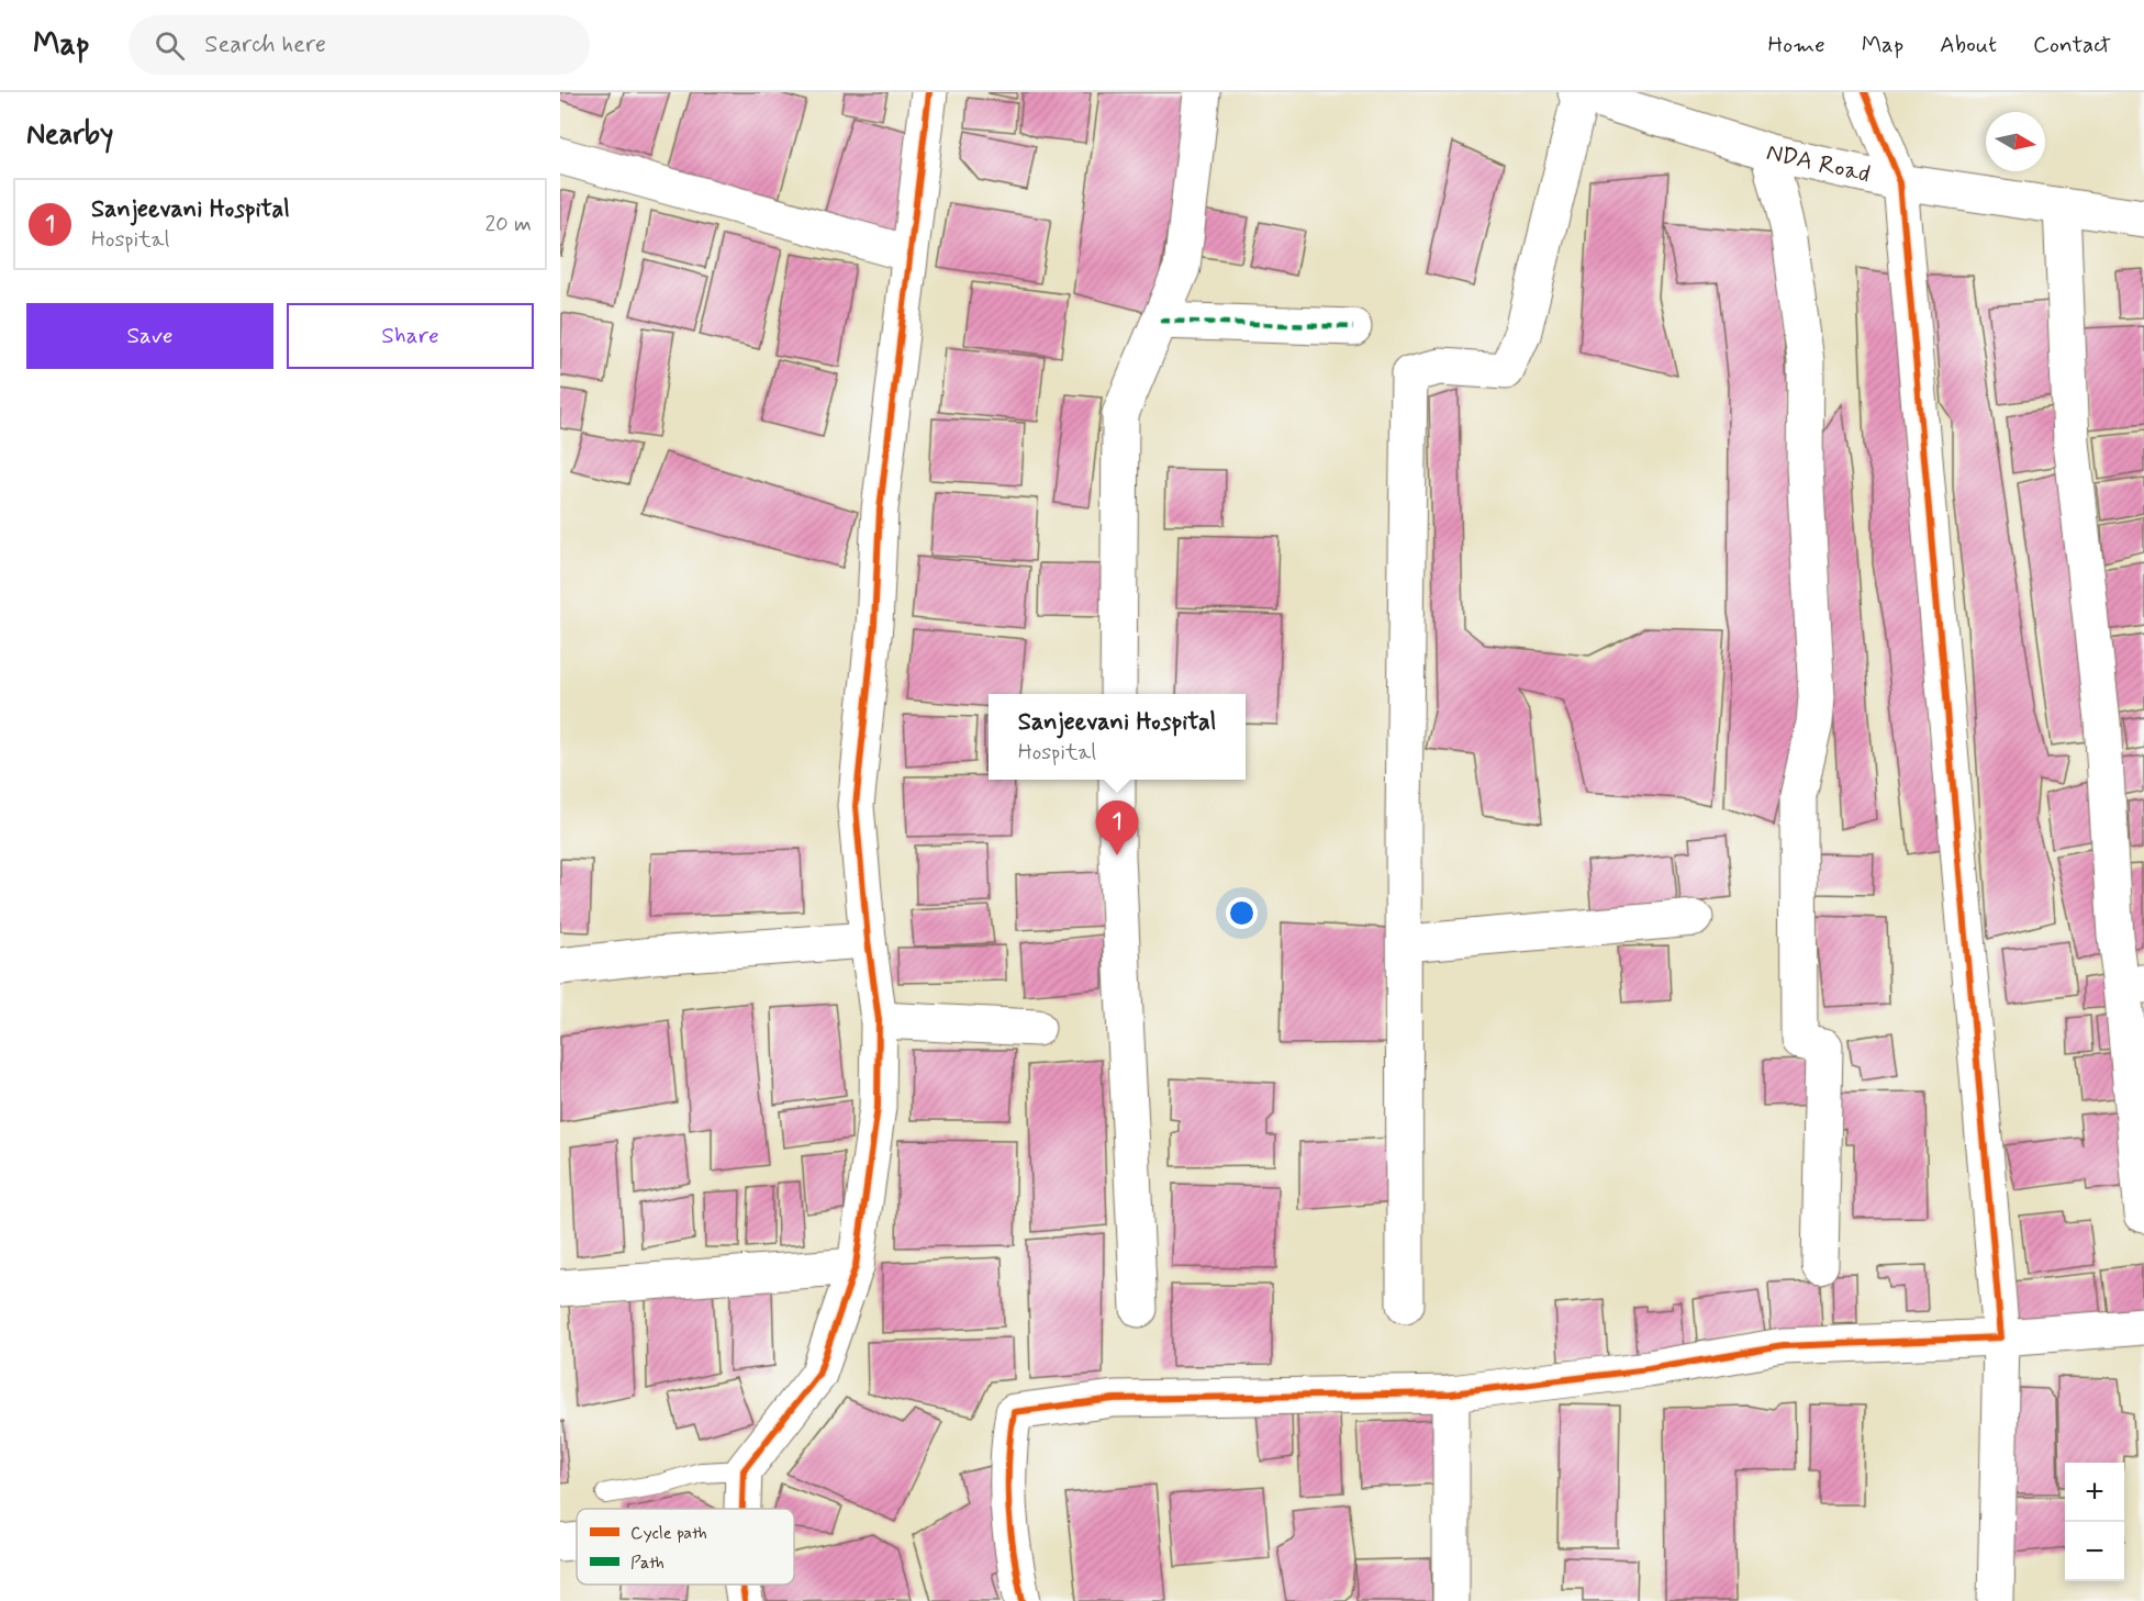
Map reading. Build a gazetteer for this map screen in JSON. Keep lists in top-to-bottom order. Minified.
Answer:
{"streets":{"street":["NDA Road"]},"legend":["Cycle path","Path"],"north":"right","page":{"header":"Map","search":"Search here","nav":["Home","Map","About","Contact"],"heading":"Nearby","list":[{"mark":"1","name":"Sanjeevani Hospital","note":"Hospital","value":"20 m"}],"buttons":["Save","Share"],"popup":["Sanjeevani Hospital","Hospital"],"pins":"1","map_buttons":["+","−"]}}
